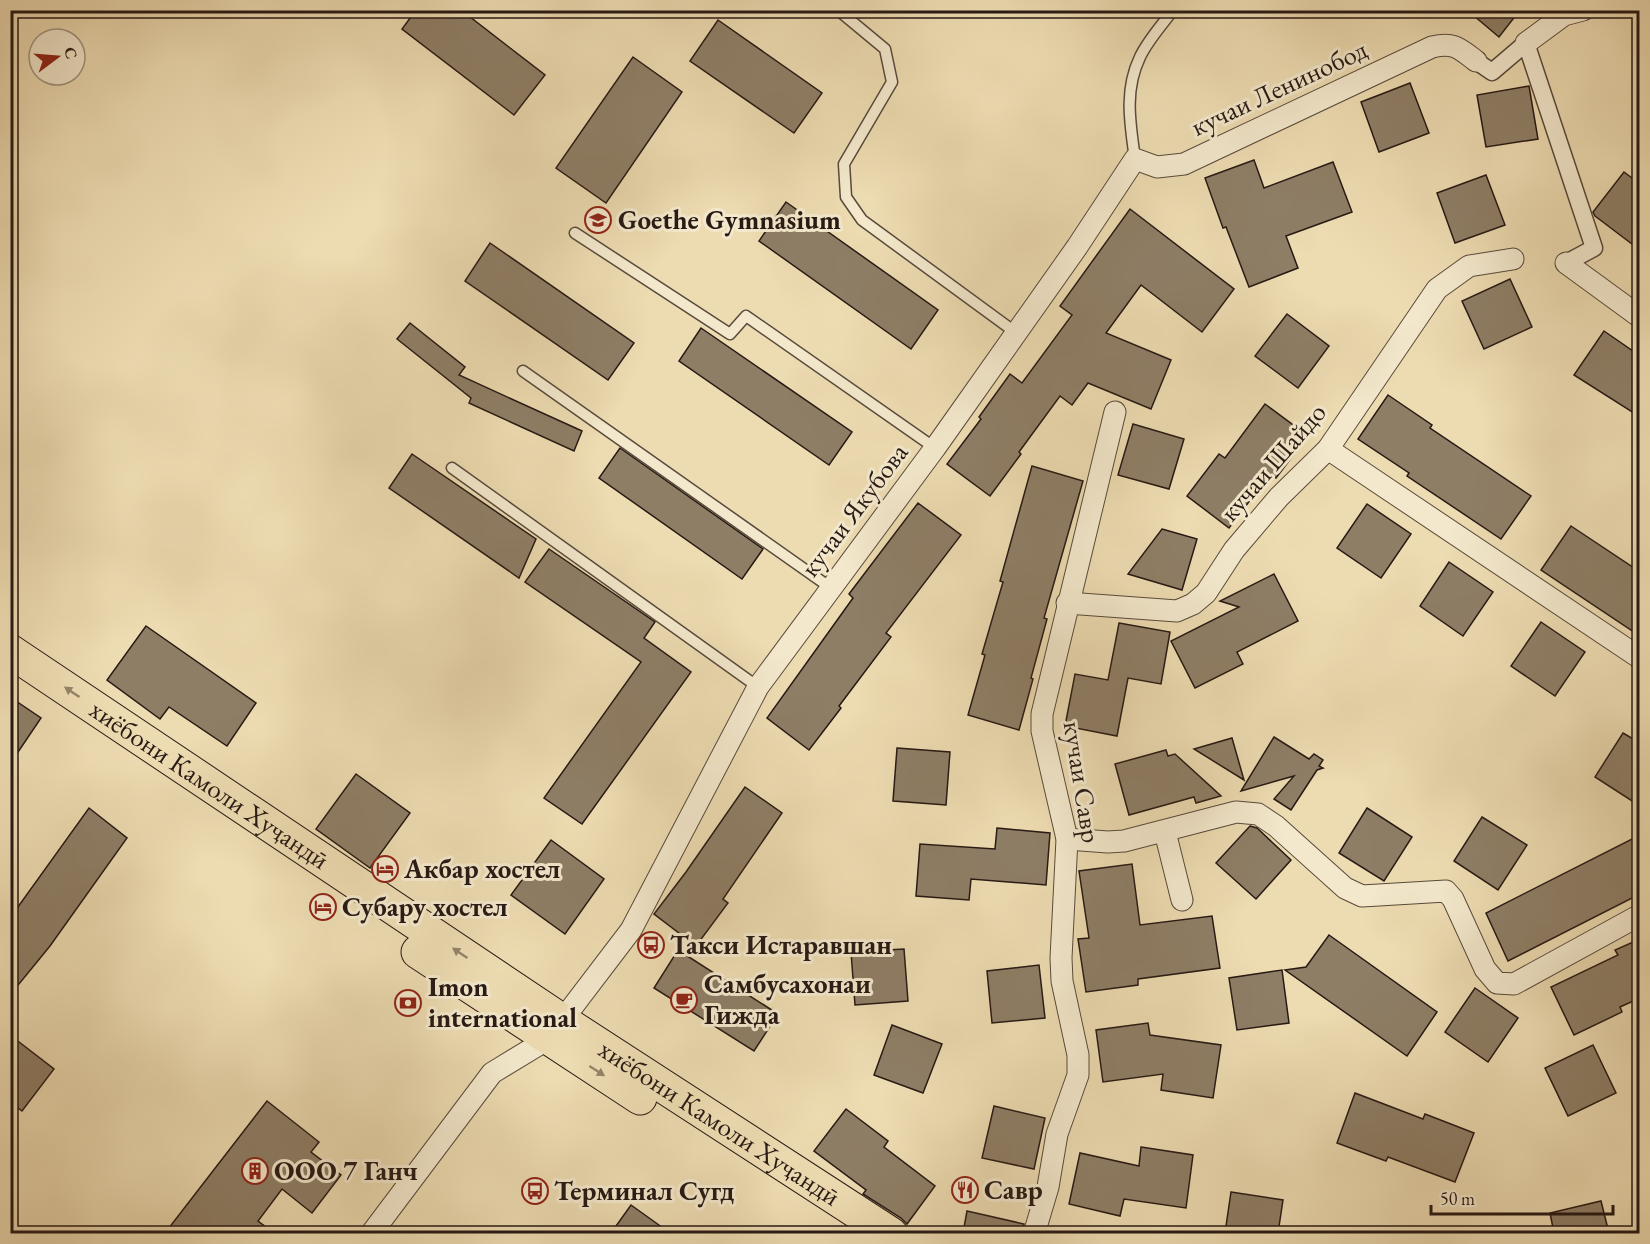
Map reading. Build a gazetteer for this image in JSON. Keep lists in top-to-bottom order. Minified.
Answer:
{"streets":{"main road":["хиёбони Камоли Хуҷандӣ"],"street":["кучаи Ленинобод","кучаи Шайдо","кучаи Якубова","кучаи Савр"]},"crossings":[["кучаи Ленинобод","кучаи Якубова"],["кучаи Шайдо","кучаи Савр"],["кучаи Якубова","хиёбони Камоли Хуҷандӣ"]],"places":{"school or university":["Goethe Gymnasium"],"hotel":["Акбар хостел","Субару хостел"],"bus stop":["Такси Истаравшан","Терминал Сугд"],"cafe":["Самбусахонаи Гижда"],"bank":["Imon international"],"building":["ООО 7 Ганч"],"restaurant":["Савр"]},"scale_bar":"50 m","north":"right"}
